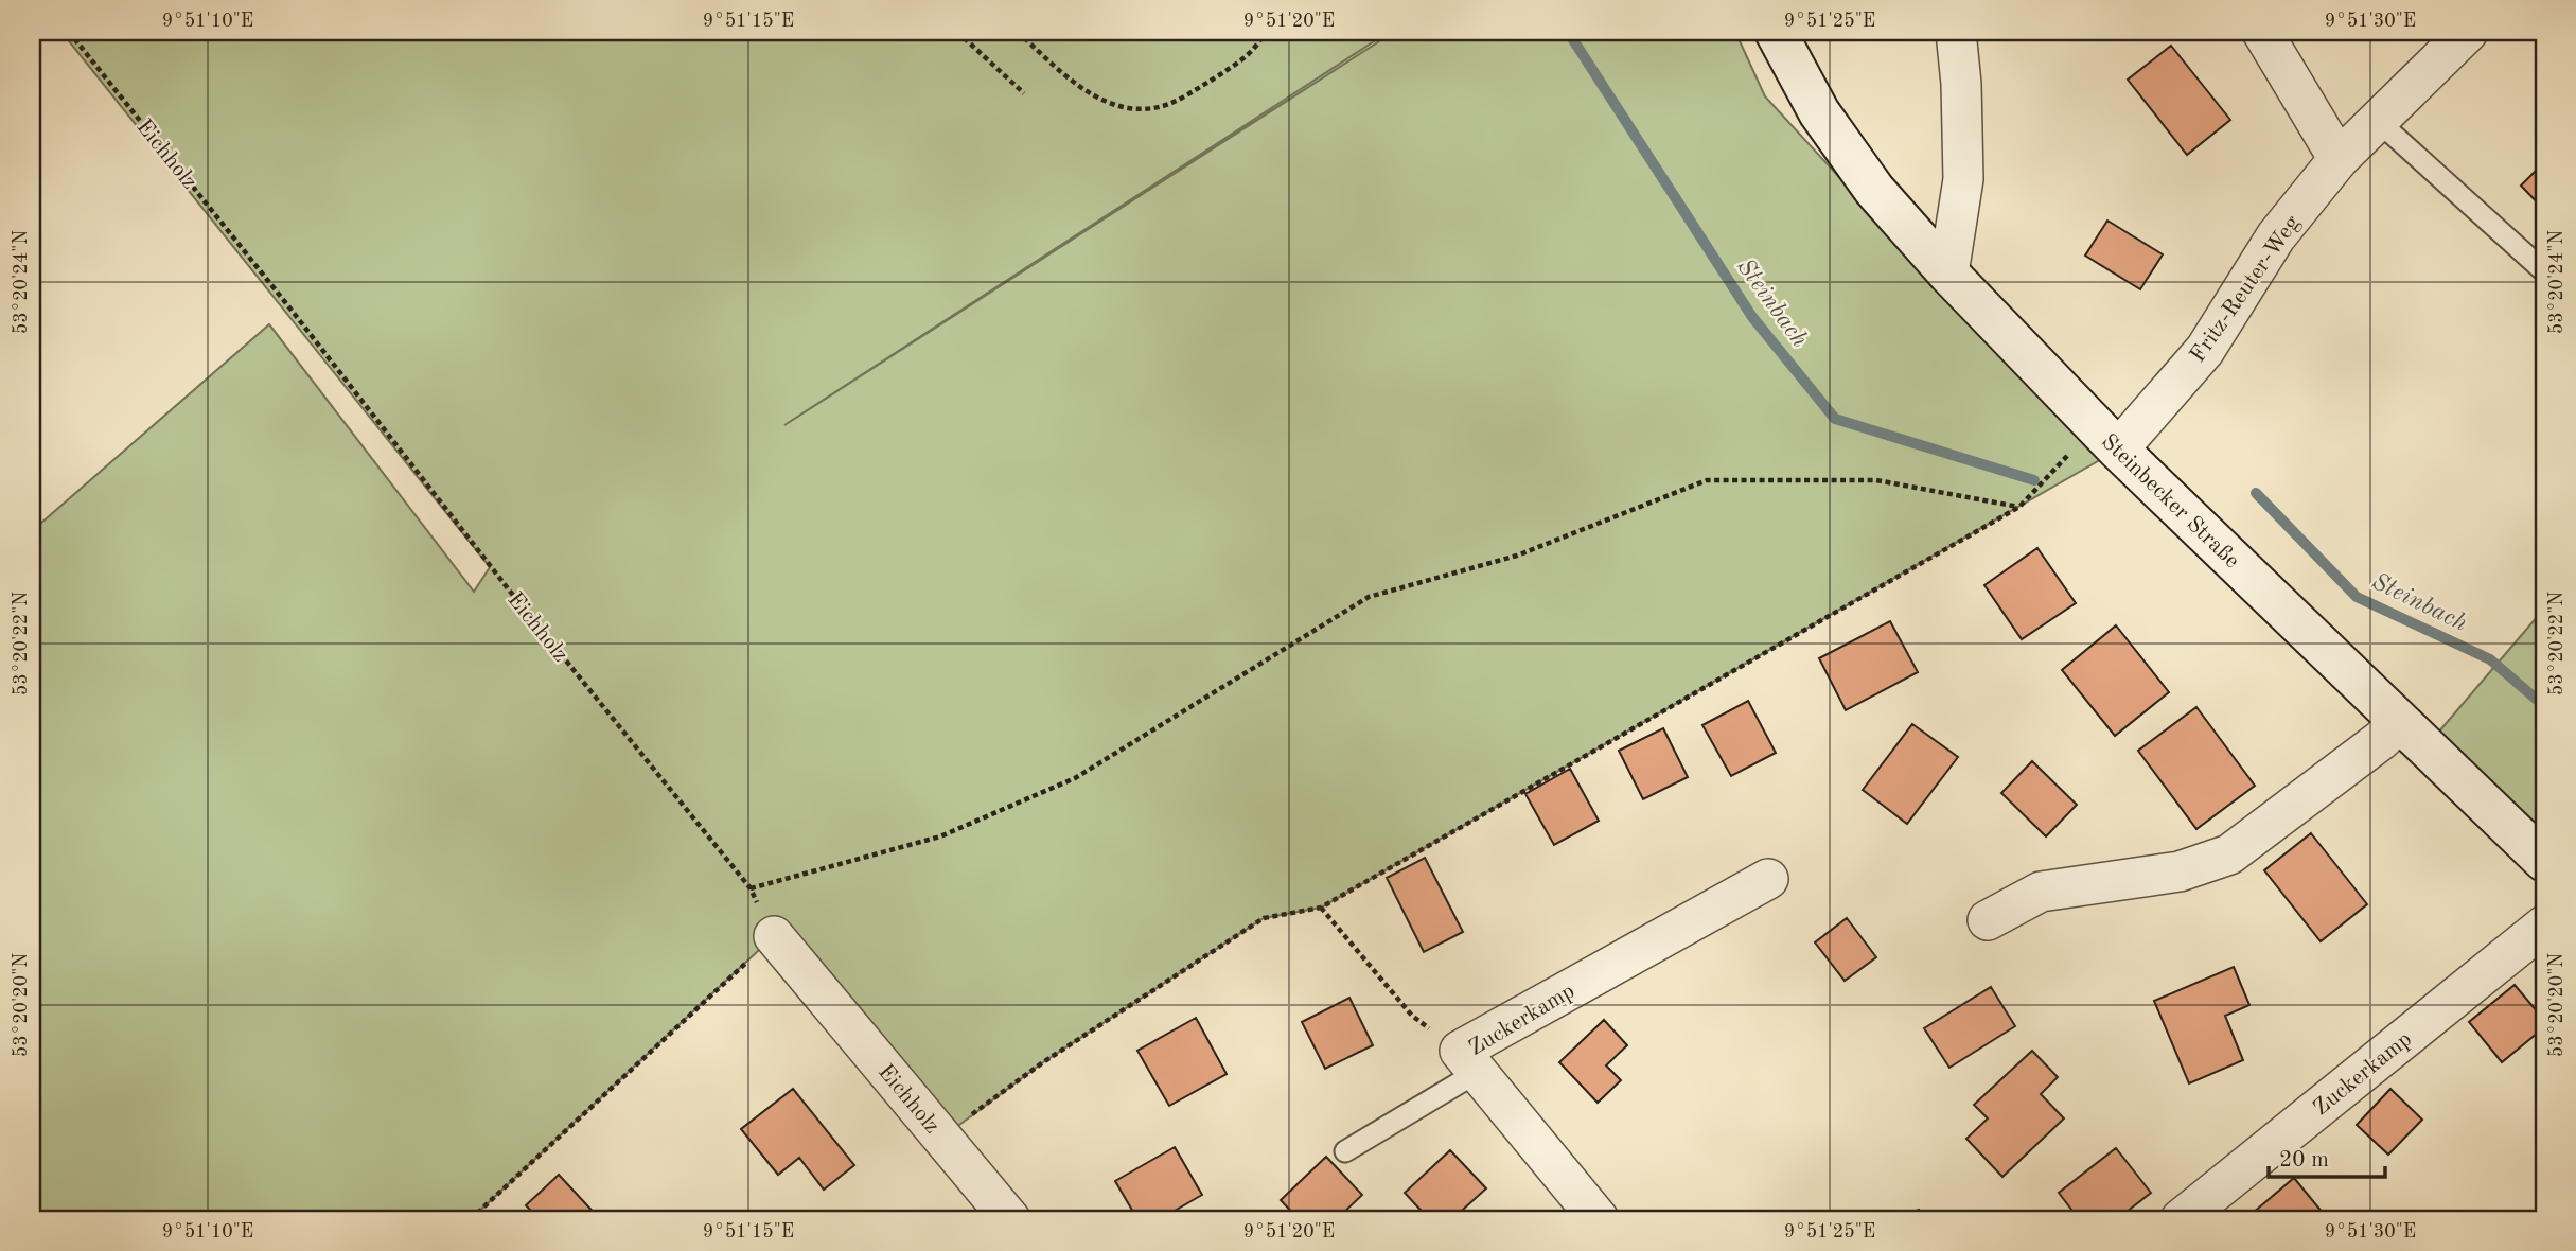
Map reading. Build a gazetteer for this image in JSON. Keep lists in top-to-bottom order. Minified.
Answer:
{"streets":{"street":["Eichholz","Fritz-Reuter-Weg","Steinbecker Straße","Zuckerkamp"]},"crossings":[["Fritz-Reuter-Weg","Steinbecker Straße"]],"water":["Steinbach"],"scale_bar":"20 m","coordinates":["9°51'10\"E","9°51'15\"E","9°51'20\"E","9°51'25\"E","9°51'30\"E","53°20'24\"N","53°20'22\"N","53°20'20\"N"]}
